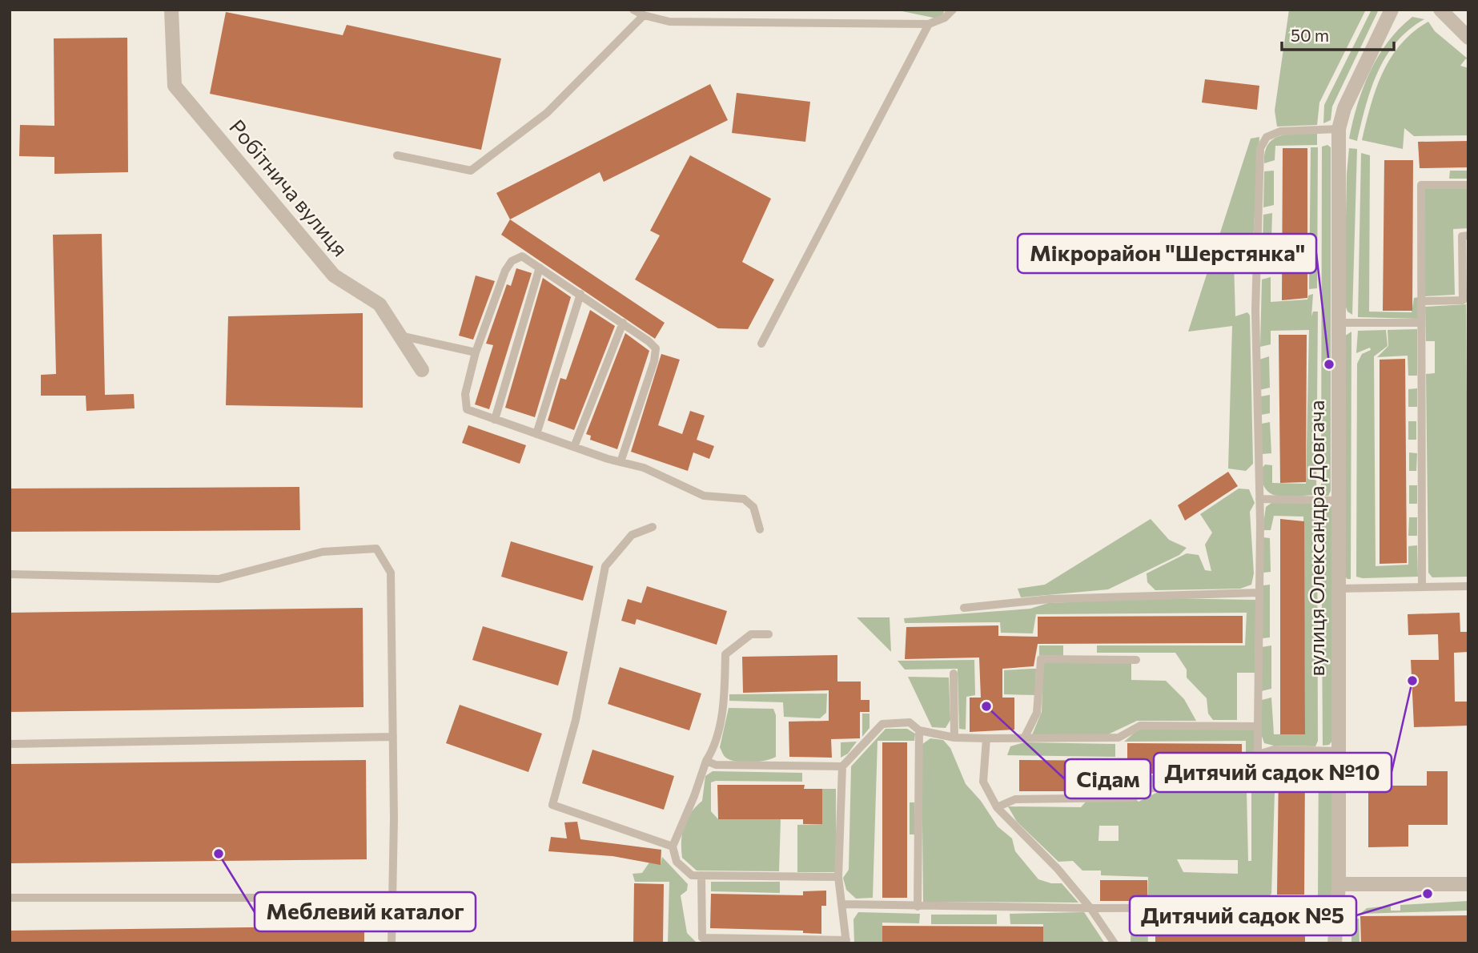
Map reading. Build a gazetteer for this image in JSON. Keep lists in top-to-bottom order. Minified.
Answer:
{"streets":{"street":["Робітнича вулиця","вулиця Олександра Довгача"]},"places":["Мікрорайон \"Шерстянка\"","Дитячий садок №10","Сідам","Меблевий каталог","Дитячий садок №5"],"scale_bar":"50 m"}
